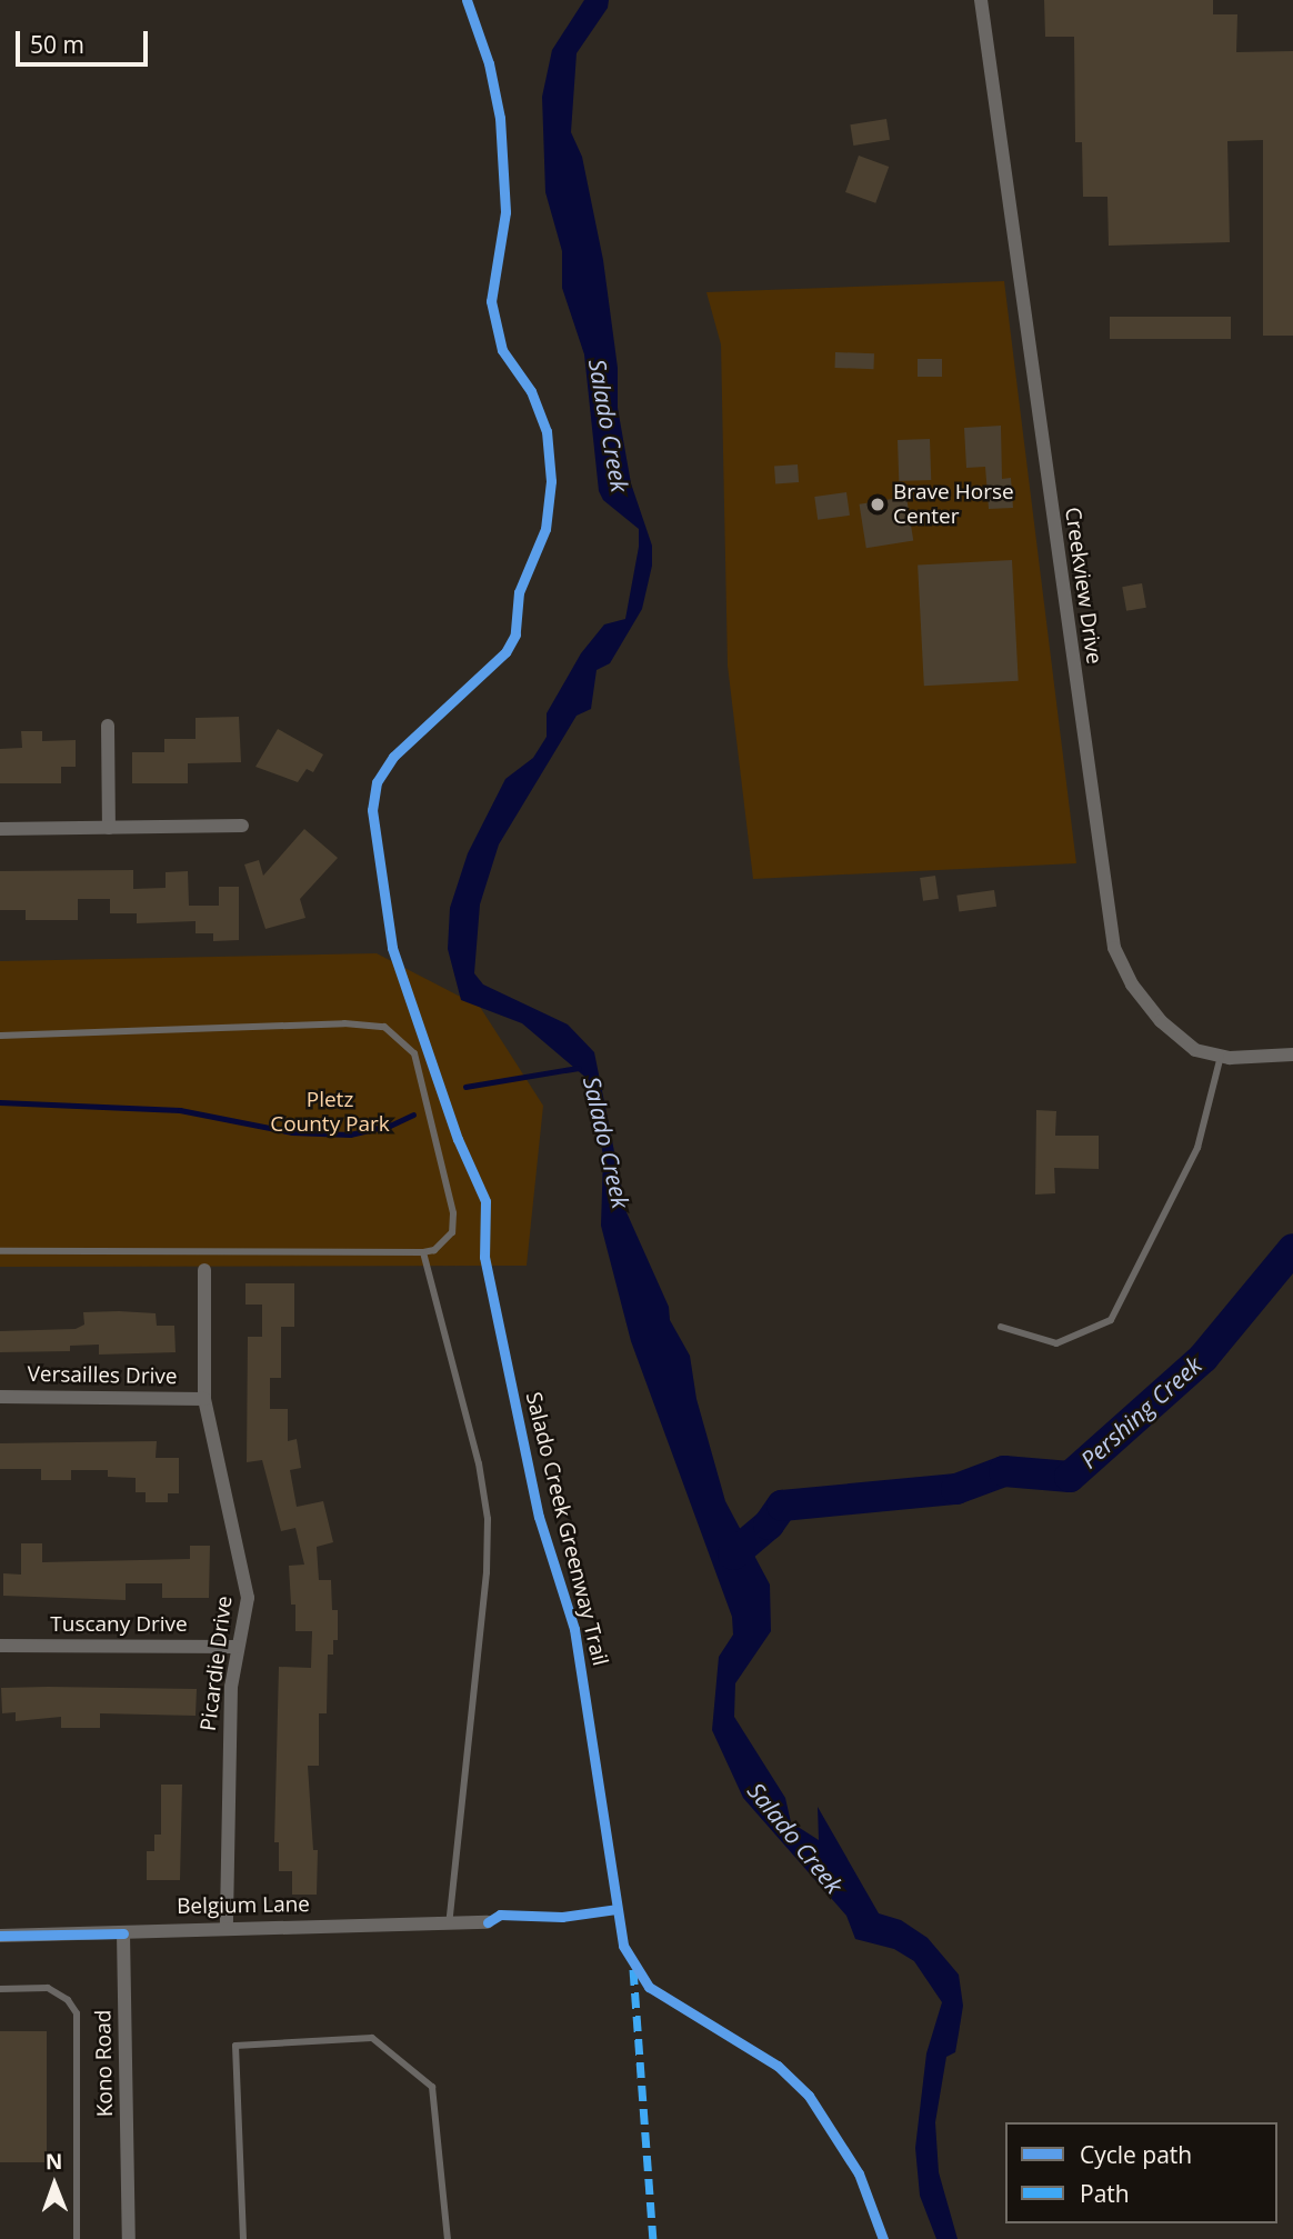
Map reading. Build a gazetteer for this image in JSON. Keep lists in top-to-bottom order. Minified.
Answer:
{"streets":{"street":["Creekview Drive","Versailles Drive","Tuscany Drive","Picardie Drive","Belgium Lane","Kono Road"],"cycle path":["Salado Creek Greenway Trail"]},"crossings":[["Versailles Drive","Picardie Drive"],["Tuscany Drive","Picardie Drive"],["Picardie Drive","Belgium Lane"],["Belgium Lane","Kono Road"]],"water":["Salado Creek","Pershing Creek"],"parks":["Pletz County Park"],"places":["Brave Horse Center"],"legend":["Cycle path","Path"],"scale_bar":"50 m","north":"top"}
